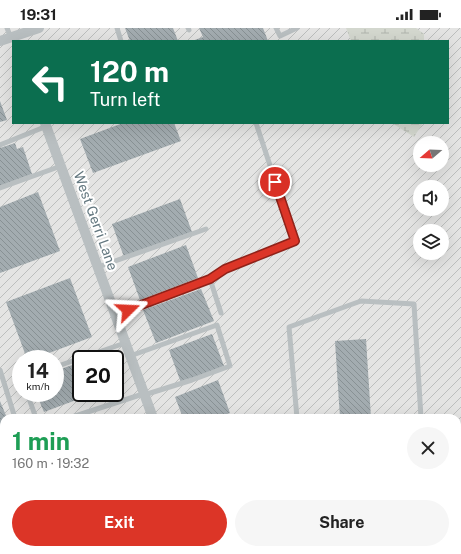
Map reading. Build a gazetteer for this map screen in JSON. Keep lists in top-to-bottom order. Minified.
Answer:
{"streets":{"street":["West Gerri Lane"]},"north":"left","page":{"status":"19:31","turn":["120 m","Turn left"],"speed":"14 km/h","limit":"20","heading":["1 min","160 m · 19:32"],"buttons":["Exit","Share"]}}
